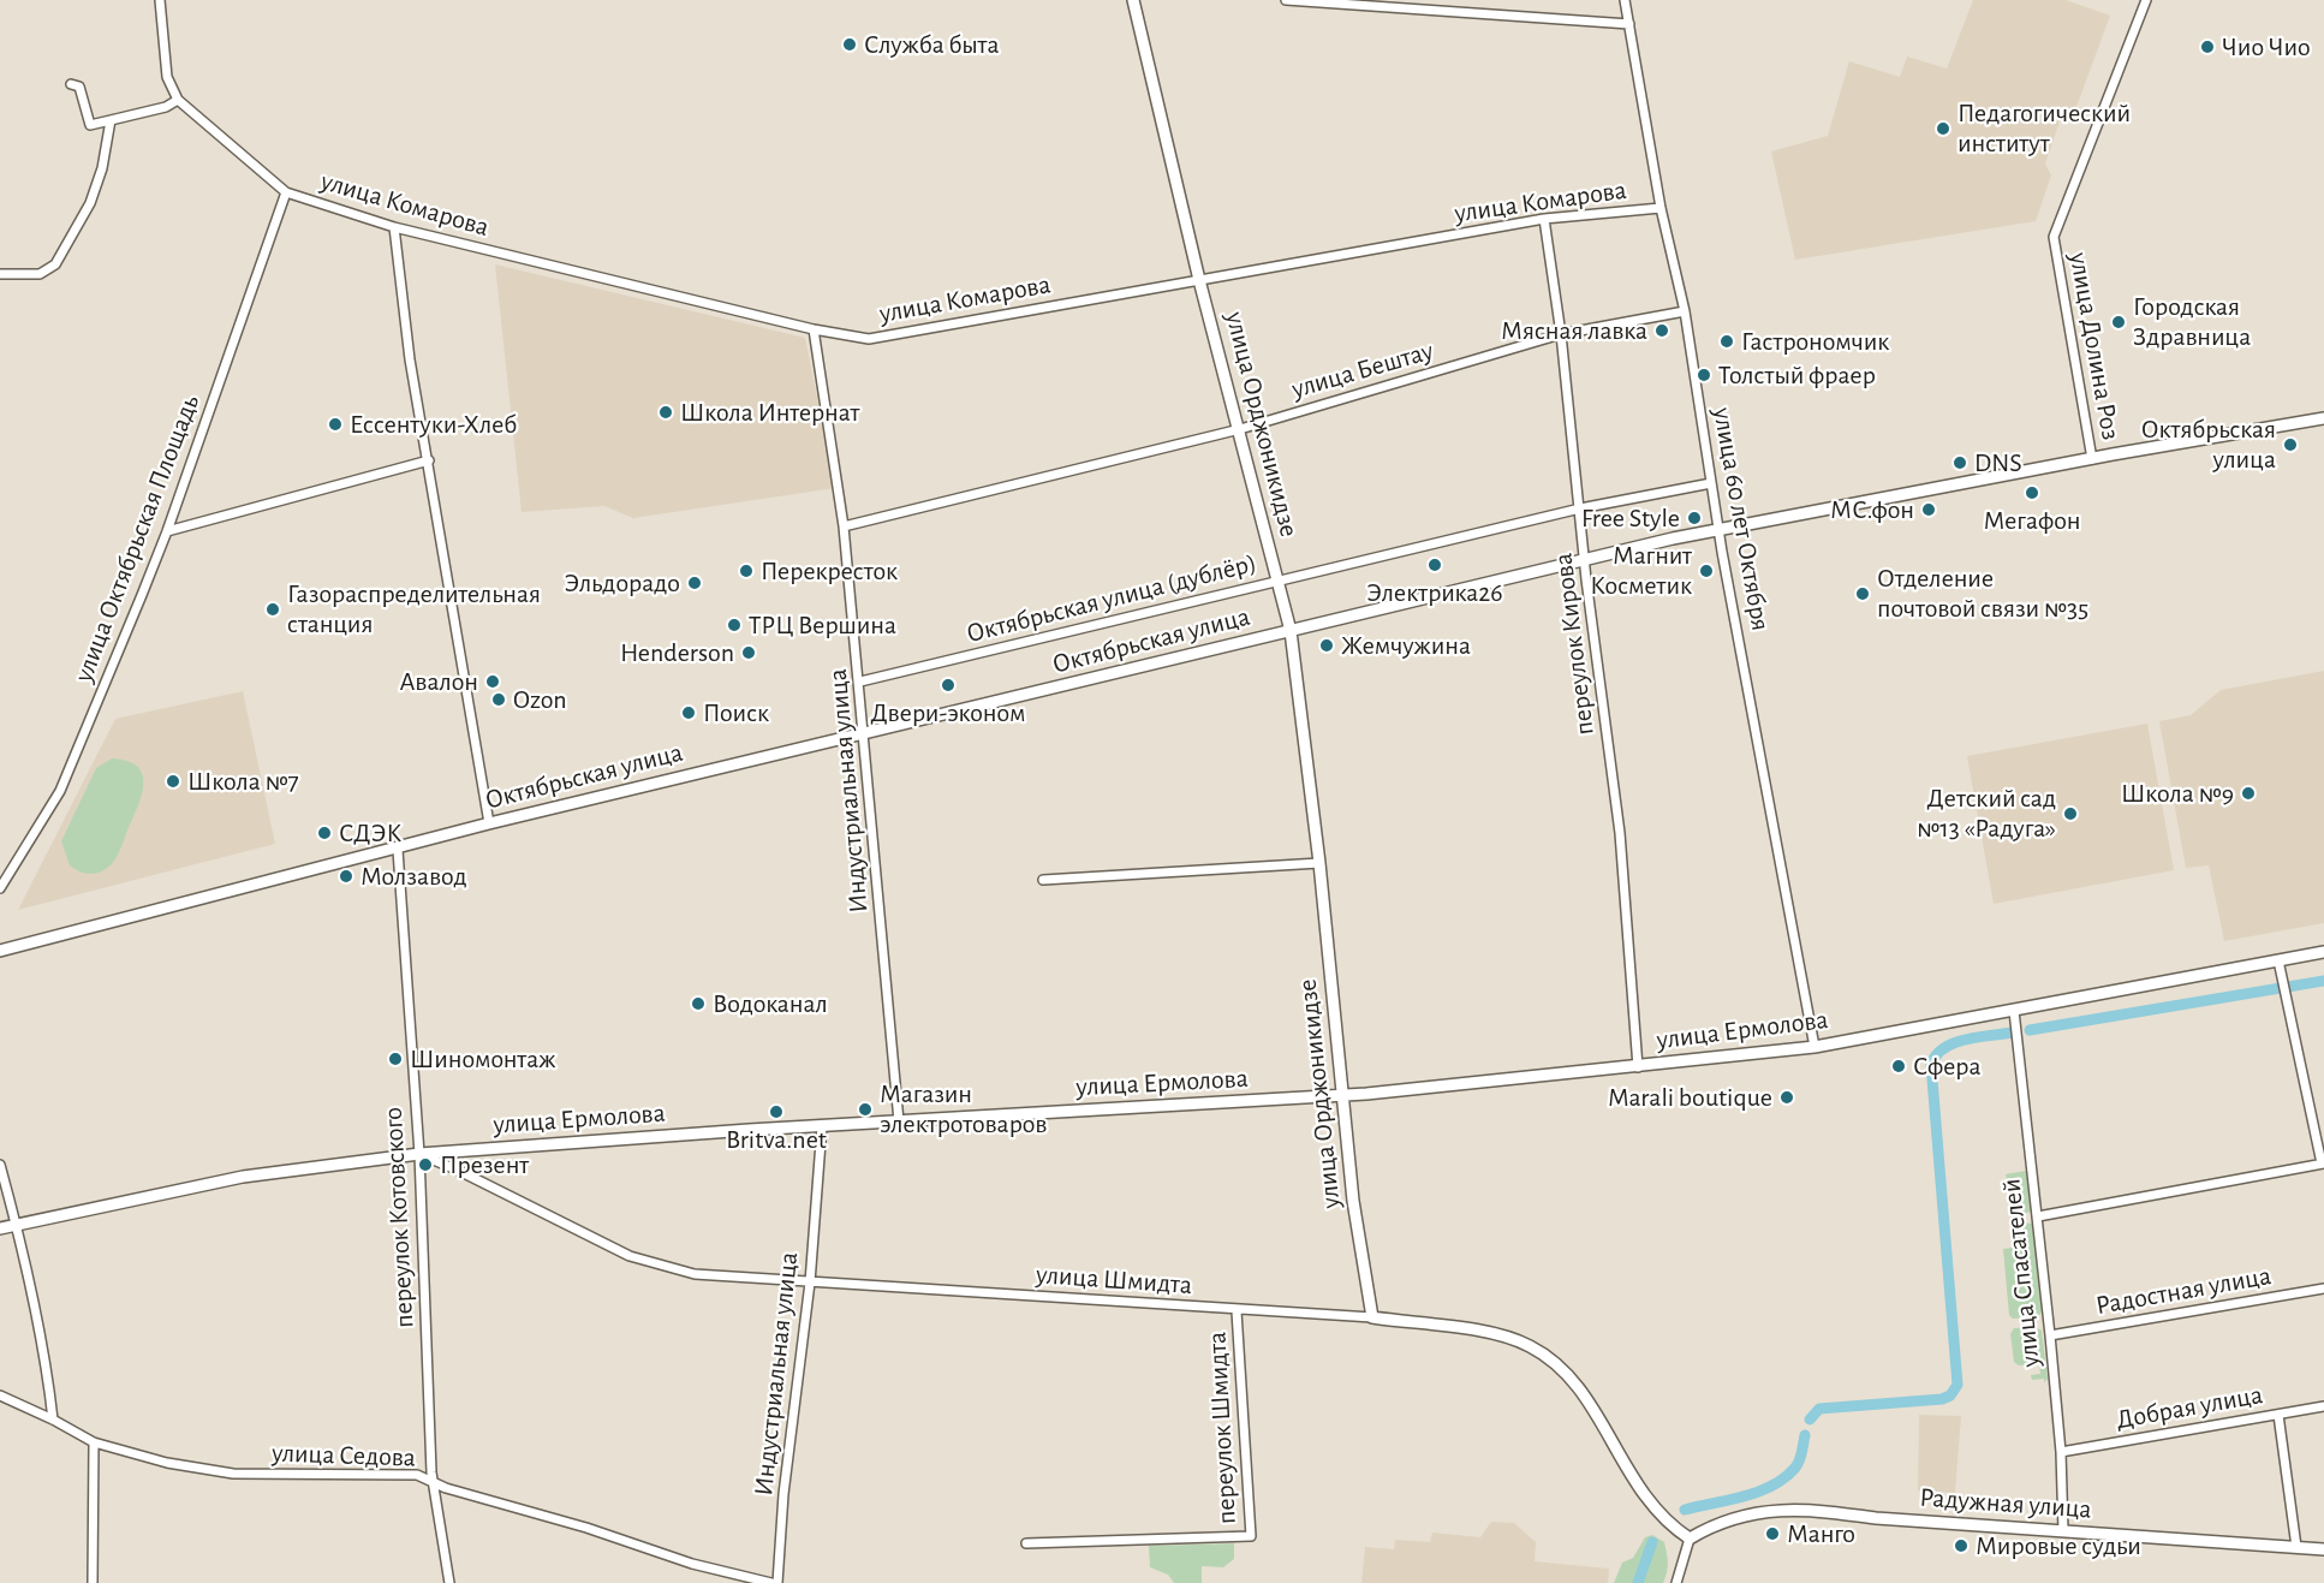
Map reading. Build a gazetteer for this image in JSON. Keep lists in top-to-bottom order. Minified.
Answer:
{"streets":{"street":["улица Комарова","улица Долина Роз","улица Бештау","улица Орджоникидзе","улица 60 лет Октября","улица Октябрьская Площадь","Октябрьская улица (дублёр)","Октябрьская улица","переулок Кирова","Индустриальная улица","улица Ермолова","переулок Котовского","улица Спасателей","улица Шмидта","Радостная улица","Добрая улица","переулок Шмидта","улица Седова","Радужная улица"]},"crossings":[["улица Комарова","улица Орджоникидзе"],["улица Комарова","улица 60 лет Октября"],["улица Комарова","улица Октябрьская Площадь"],["улица Комарова","переулок Кирова"],["улица Комарова","Индустриальная улица"],["улица Долина Роз","Октябрьская улица"],["улица Бештау","улица Орджоникидзе"],["улица Бештау","улица 60 лет Октября"],["улица Бештау","переулок Кирова"],["улица Бештау","Индустриальная улица"],["улица Орджоникидзе","Октябрьская улица (дублёр)"],["улица Орджоникидзе","Октябрьская улица"],["улица Орджоникидзе","улица Ермолова"],["улица Орджоникидзе","улица Шмидта"],["улица 60 лет Октября","Октябрьская улица (дублёр)"],["улица 60 лет Октября","Октябрьская улица"],["улица 60 лет Октября","улица Ермолова"],["Октябрьская улица (дублёр)","переулок Кирова"],["Октябрьская улица (дублёр)","Индустриальная улица"],["Октябрьская улица","переулок Кирова"],["Октябрьская улица","Индустриальная улица"],["Октябрьская улица","переулок Котовского"],["переулок Кирова","улица Ермолова"],["Индустриальная улица","улица Ермолова"],["Индустриальная улица","улица Шмидта"],["Индустриальная улица","улица Седова"],["улица Ермолова","переулок Котовского"],["улица Ермолова","улица Спасателей"],["улица Ермолова","улица Шмидта"],["переулок Котовского","улица Шмидта"],["переулок Котовского","улица Седова"],["улица Спасателей","Радостная улица"],["улица Спасателей","Добрая улица"],["улица Спасателей","Радужная улица"],["улица Шмидта","переулок Шмидта"],["улица Шмидта","Радужная улица"]],"places":["Служба быта","Чио Чио","Педагогический институт","Городская Здравница","Мясная лавка","Гастрономчик","Толстый фраер","Школа Интернат","Ессентуки-Хлеб","Октябрьская улица","DNS","Мегафон","МС.фон","Free Style","Электрика26","Перекресток","Магнит Косметик","Эльдорадо","Отделение почтовой связи №35","Газораспределительная станция","ТРЦ Вершина","Жемчужина","Henderson","Авалон","Двери-эконом","Ozon","Поиск","Школа №7","Школа №9","Детский сад №13 «Радуга»","СДЭК","Молзавод","Водоканал","Шиномонтаж","Сфера","Marali boutique","Магазин электротоваров","Britva.net","Презент","Манго","Мировые судьи"]}
